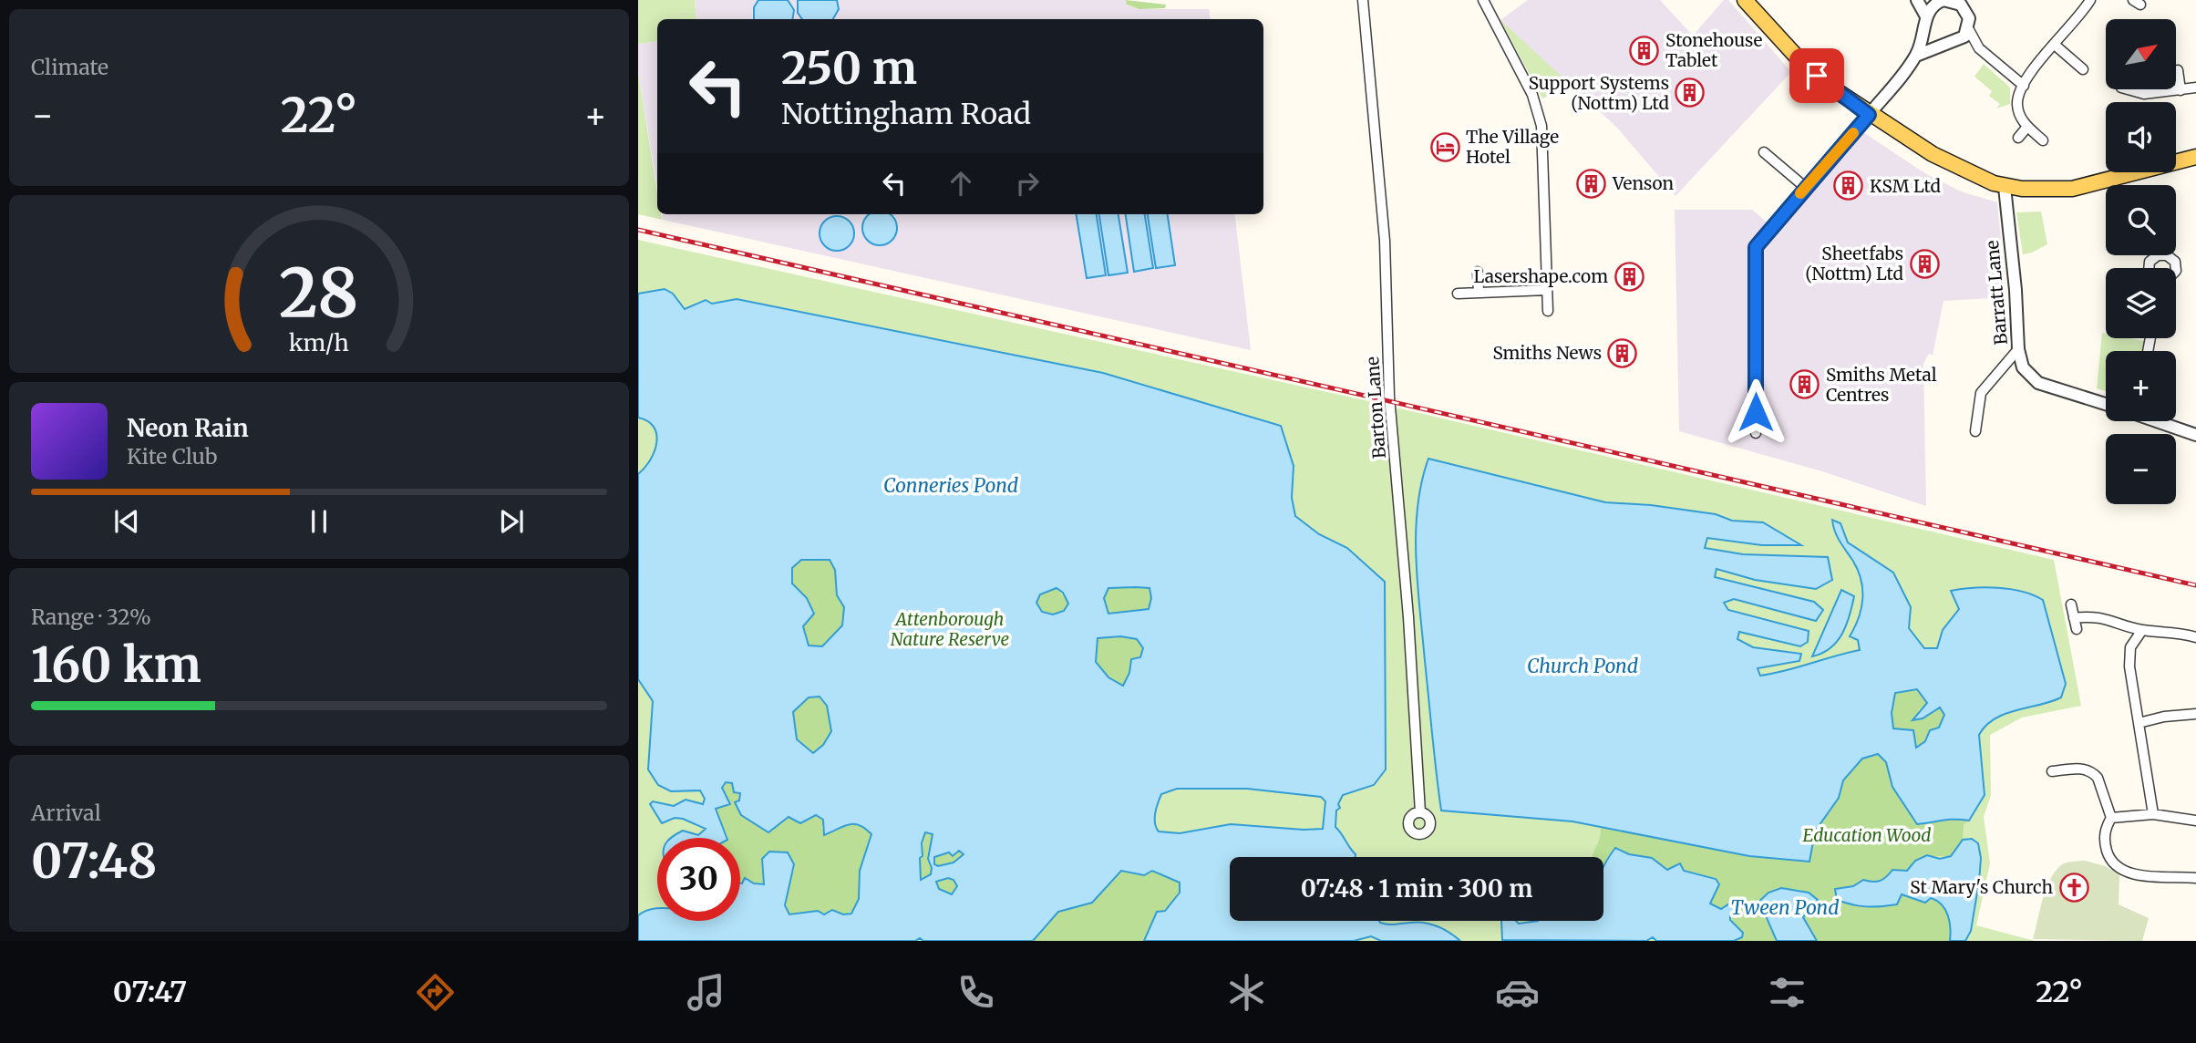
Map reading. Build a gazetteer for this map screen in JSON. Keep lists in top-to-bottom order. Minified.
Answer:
{"streets":{"street":["Barratt Lane","Barton Lane"]},"water":["Conneries Pond","Church Pond","Tween Pond"],"parks":["Attenborough Nature Reserve","Education Wood"],"places":{"building":["Stonehouse Tablet","Support Systems (Nottm) Ltd","Venson","KSM Ltd","Sheetfabs (Nottm) Ltd","Lasershape.com","Smiths News","Smiths Metal Centres"],"hotel":["The Village Hotel"],"church":["St Mary's Church"]},"north":"top right","page":{"tile":["Climate",["Range · 32%","160 km"],["Arrival","07:48"]],"map_buttons":["+","−"],"turn":["250 m","Nottingham Road"],"heat":["−","22°","+"],"song":["Neon Rain","Kite Club"],"limit":"30","trip":"07:48 · 1 min · 300 m","tabs":["07:47","22°"],"gauge":["28","km/h"]}}
